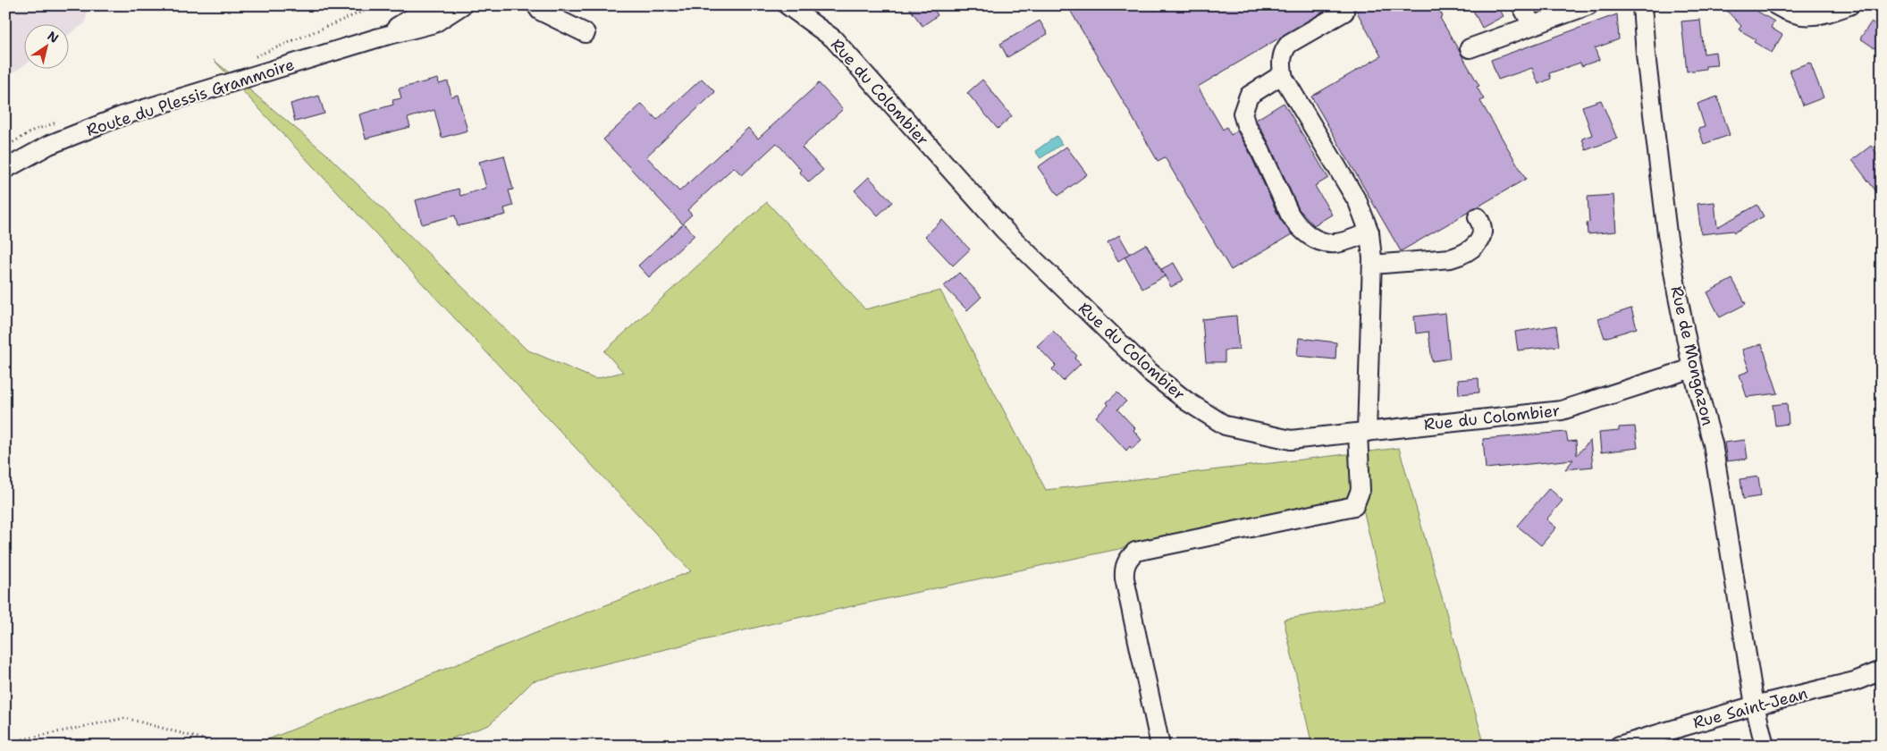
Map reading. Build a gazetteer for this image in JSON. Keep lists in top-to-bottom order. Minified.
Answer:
{"streets":{"street":["Rue du Colombier","Route du Plessis Grammoire","Rue de Mongazon","Rue Saint-Jean"]},"crossings":[["Rue du Colombier","Rue de Mongazon"],["Rue de Mongazon","Rue Saint-Jean"]],"north":"top right"}
